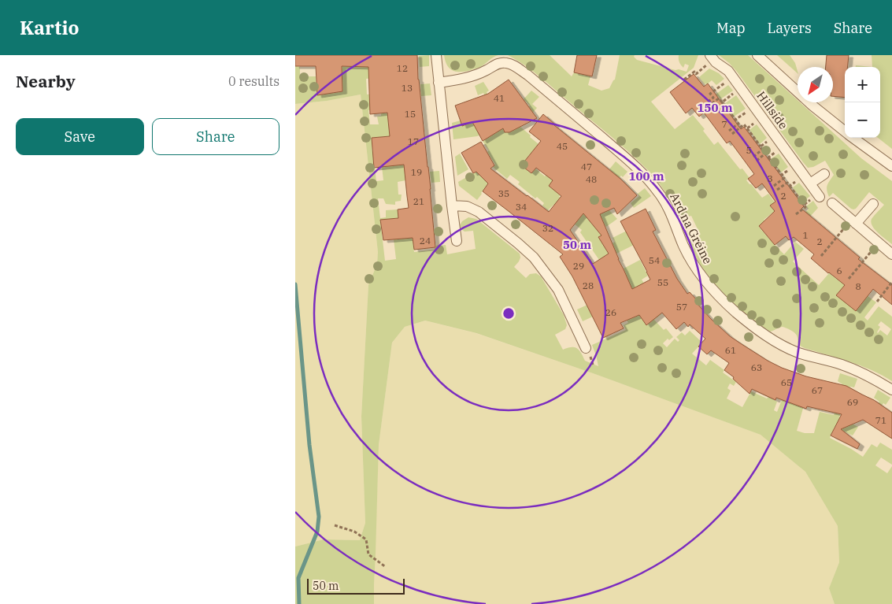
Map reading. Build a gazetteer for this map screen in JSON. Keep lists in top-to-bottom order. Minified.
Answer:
{"streets":{"street":["Hillside","Ard na Gréine"]},"house_numbers":["12","13","41","15","7","17","45","5","47","19","3","48","35","2","21","34","32","1","24","2","54","29","6","55","28","8","57","26","61","63","65","67","69","71"],"scale_bar":"50 m","north":"bottom left","page":{"header":"Kartio","nav":["Map","Layers","Share"],"heading":["Nearby","0 results"],"map_buttons":["+","−"],"buttons":["Save","Share"],"scale":"50 m"},"rings":["150 m","100 m","50 m"]}
